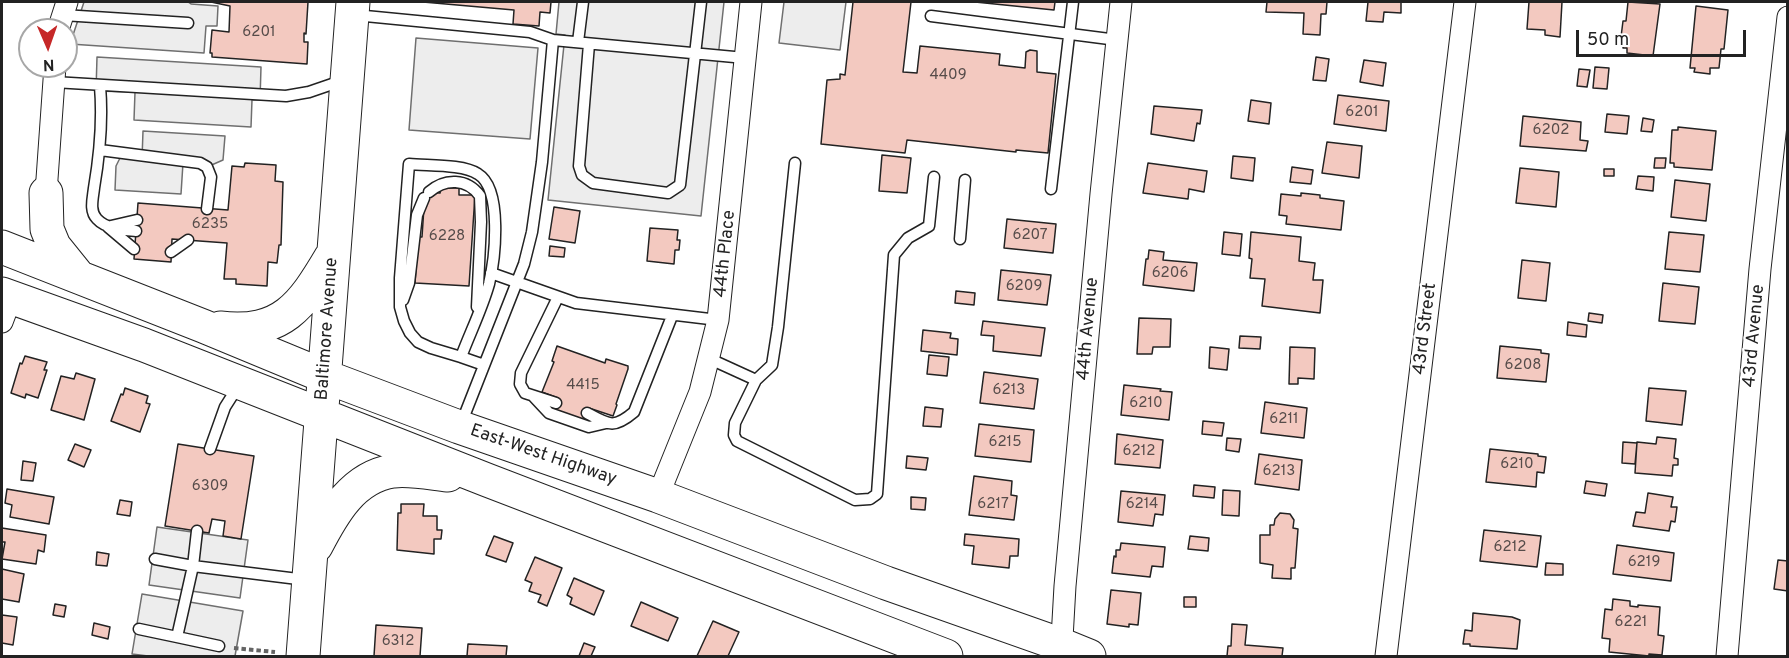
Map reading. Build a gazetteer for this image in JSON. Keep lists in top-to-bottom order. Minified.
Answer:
{"streets":{"main road":["Baltimore Avenue","East-West Highway"],"street":["44th Place","44th Avenue","43rd Street","43rd Avenue"]},"crossings":[["44th Place","East-West Highway"],["Baltimore Avenue","East-West Highway"],["44th Avenue","East-West Highway"]],"house_numbers":["6201","4409","6201","6202","6235","6207","6228","6206","6209","6208","4415","6213","6210","6211","6215","6212","6210","6213","6309","6217","6214","6212","6219","6221","6312"],"scale_bar":"50 m","north":"bottom"}
